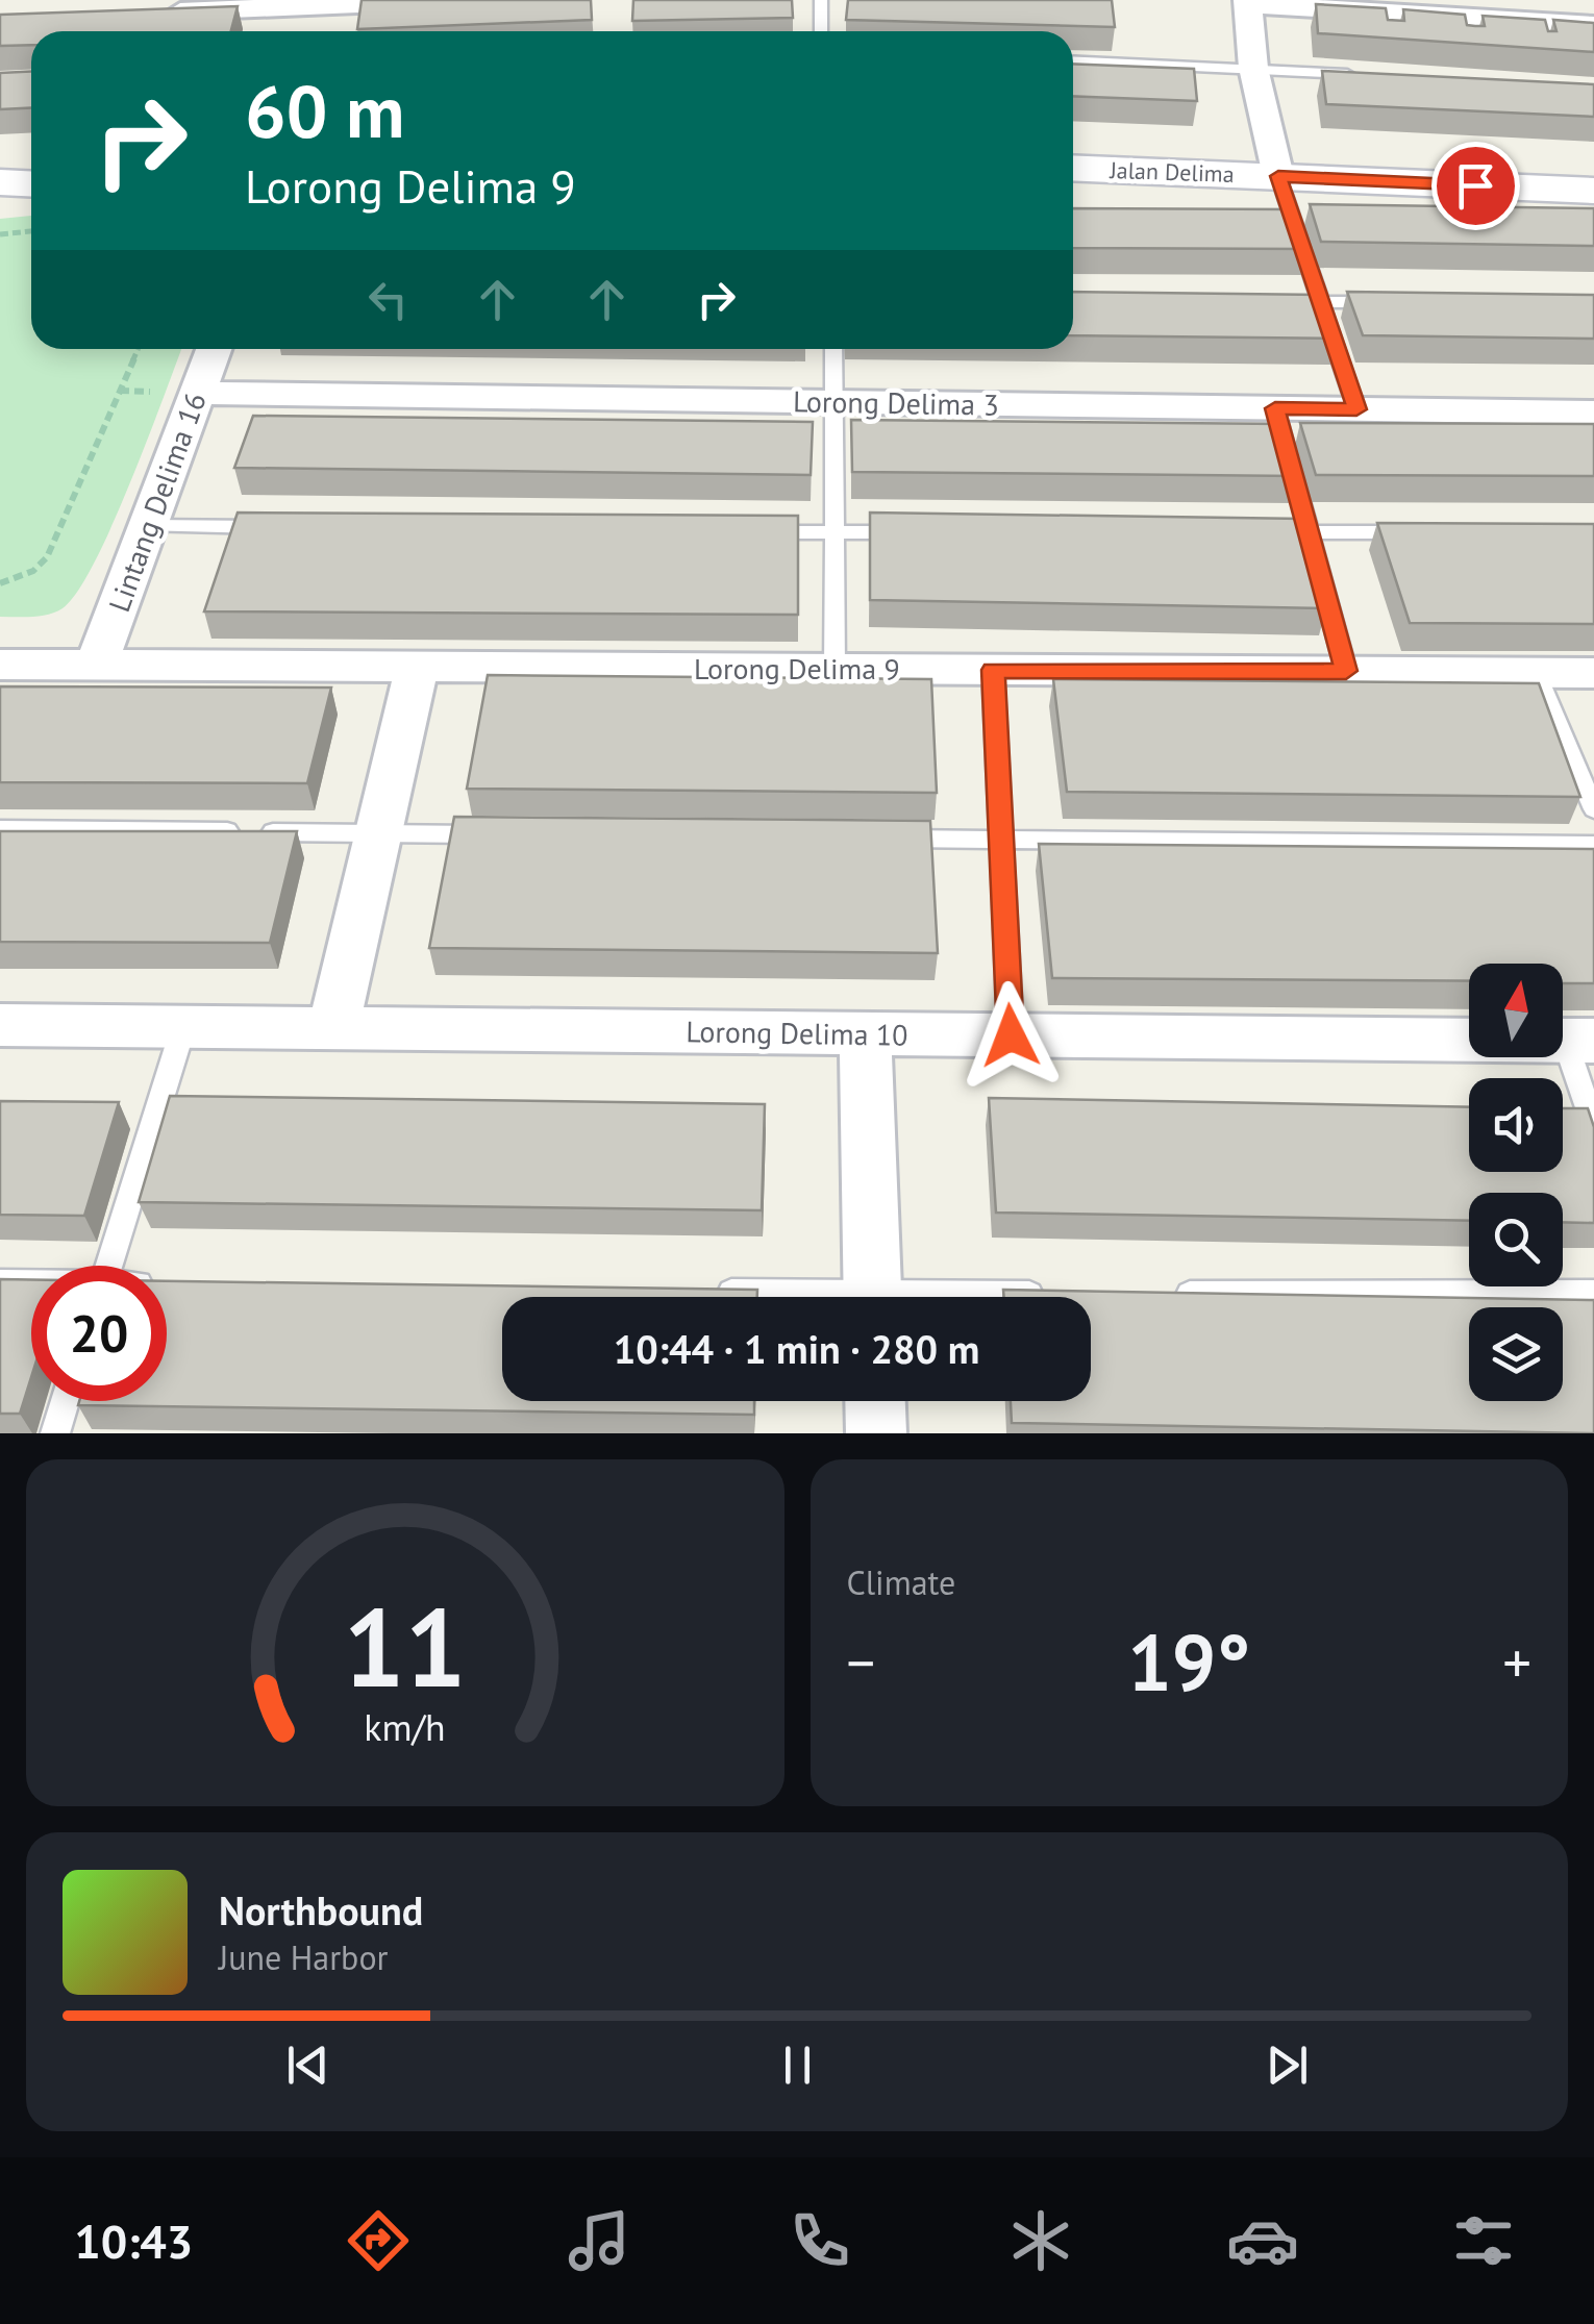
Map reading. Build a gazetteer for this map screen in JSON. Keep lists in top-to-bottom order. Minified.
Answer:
{"streets":{"street":["Jalan Delima","Lorong Delima 3","Lintang Delima 16","Lorong Delima 9","Lorong Delima 10"]},"crossings":[["Lorong Delima 3","Lintang Delima 16"],["Lintang Delima 16","Lorong Delima 9"]],"north":"top","page":{"turn":["60 m","Lorong Delima 9"],"limit":"20","trip":"10:44 · 1 min · 280 m","tile":"Climate","heat":["−","19°","+"],"song":["Northbound","June Harbor"],"tabs":"10:43","gauge":["11","km/h"]}}
